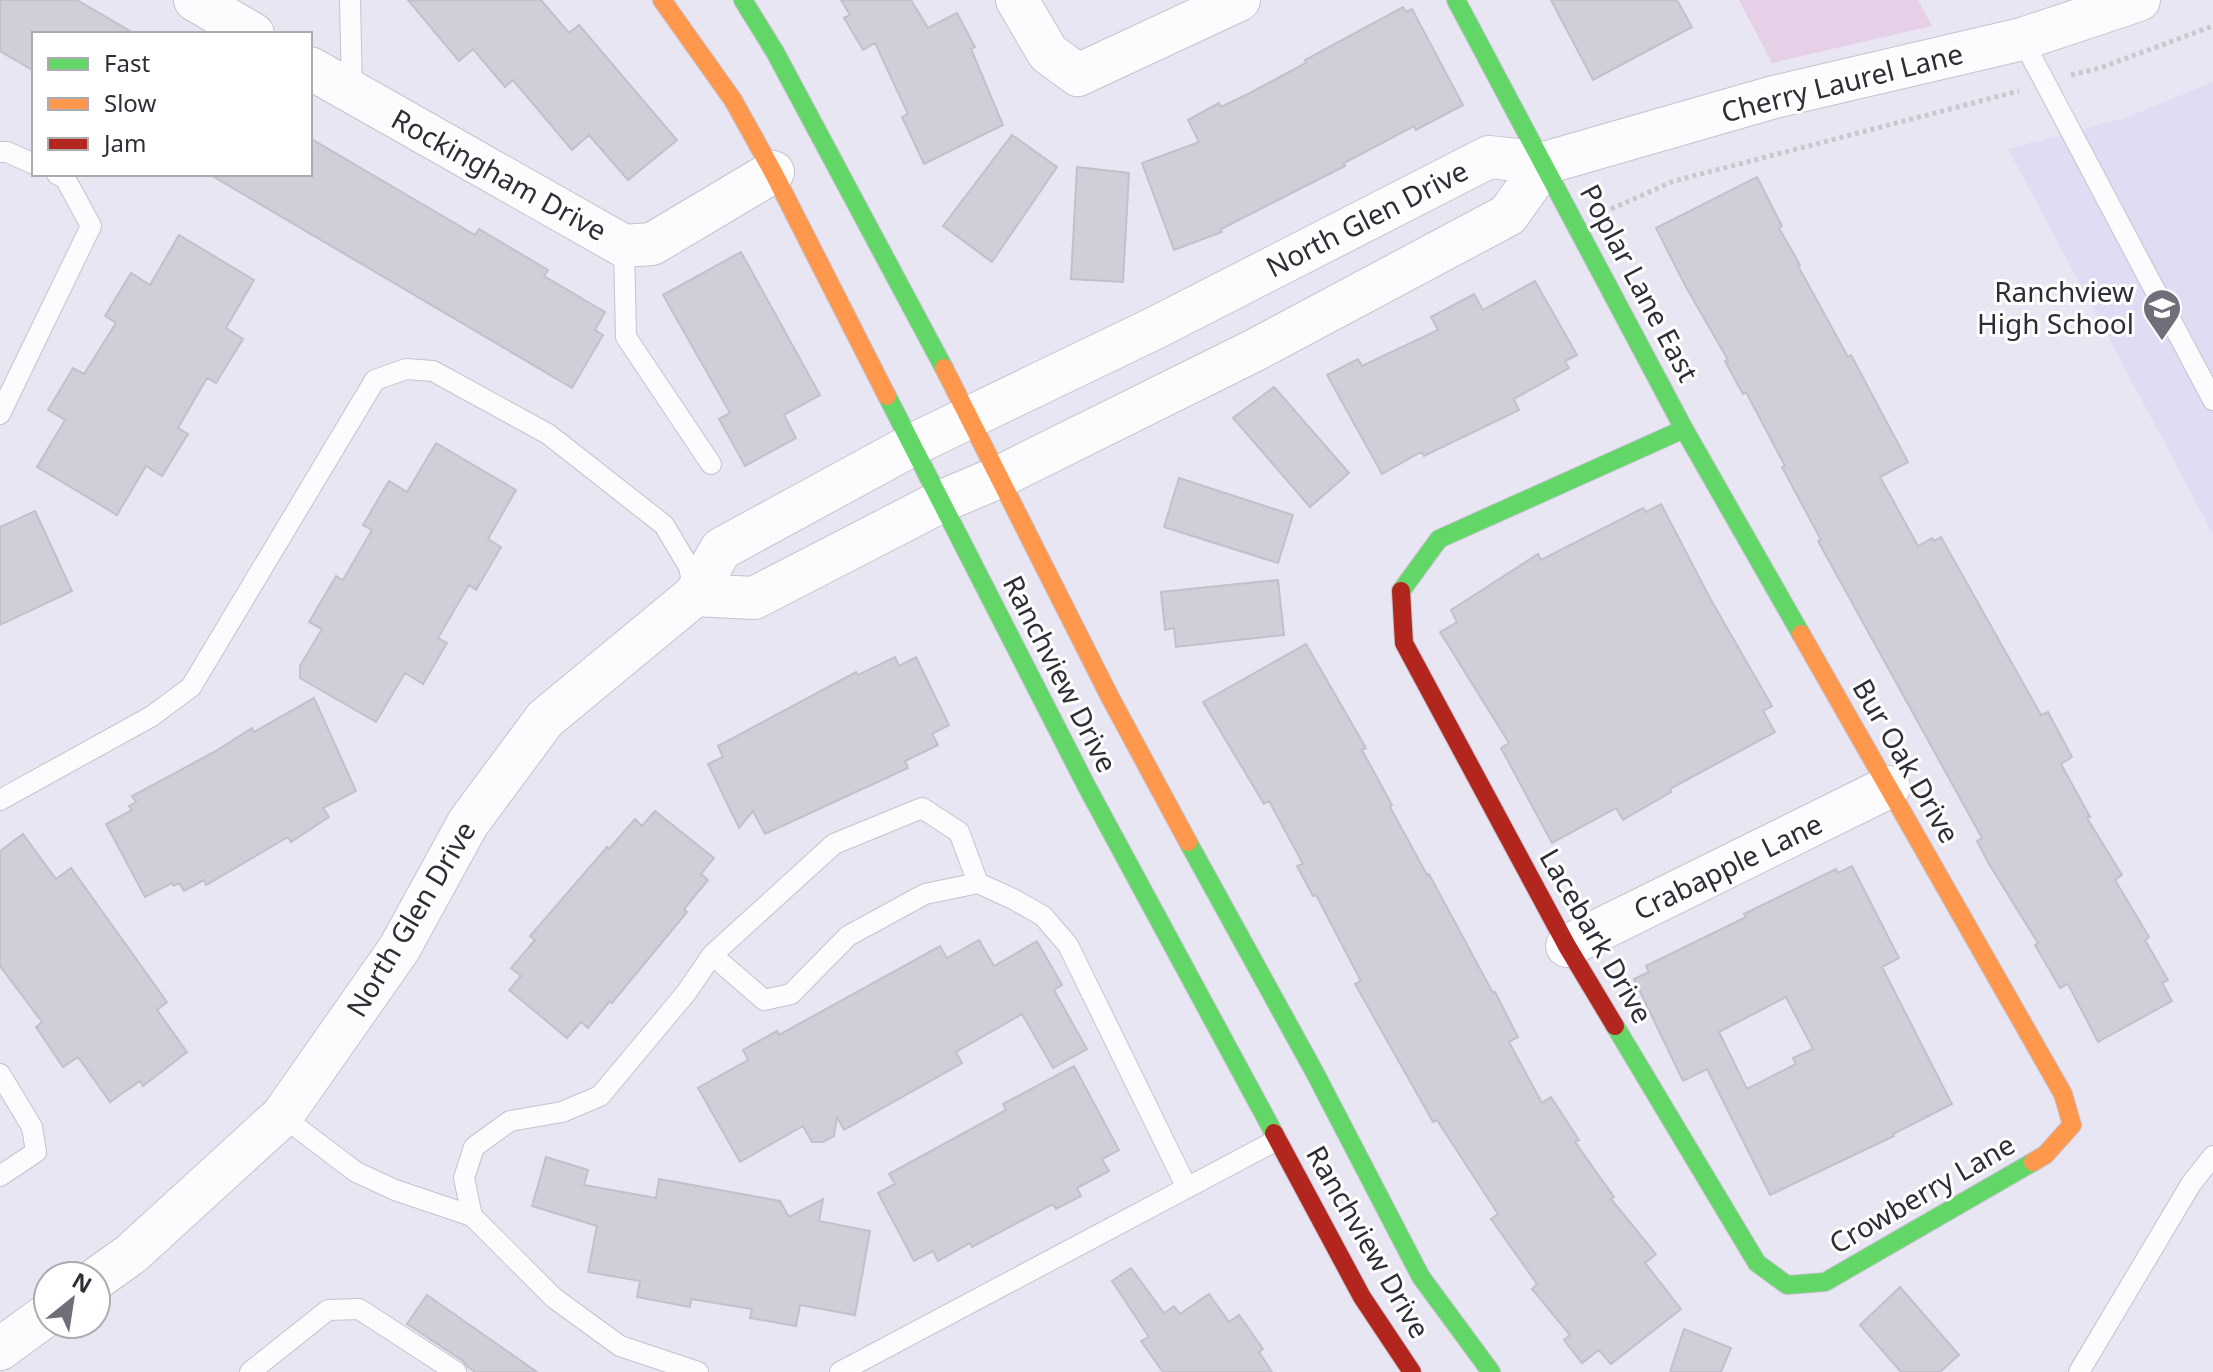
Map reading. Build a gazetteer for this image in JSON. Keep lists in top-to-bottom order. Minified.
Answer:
{"streets":{"street":["Cherry Laurel Lane","Rockingham Drive","North Glen Drive","Poplar Lane East","Ranchview Drive","Bur Oak Drive","Crabapple Lane","Lacebark Drive","Crowberry Lane"]},"crossings":[["Cherry Laurel Lane","North Glen Drive"],["Cherry Laurel Lane","Poplar Lane East"],["Rockingham Drive","Ranchview Drive"],["North Glen Drive","Poplar Lane East"],["North Glen Drive","Ranchview Drive"],["Poplar Lane East","Bur Oak Drive"],["Poplar Lane East","Lacebark Drive"],["Bur Oak Drive","Crabapple Lane"],["Bur Oak Drive","Lacebark Drive"],["Bur Oak Drive","Crowberry Lane"],["Crabapple Lane","Lacebark Drive"],["Lacebark Drive","Crowberry Lane"]],"places":{"school or university":["Ranchview High School"]},"legend":["Fast","Slow","Jam"],"north":"top right"}
